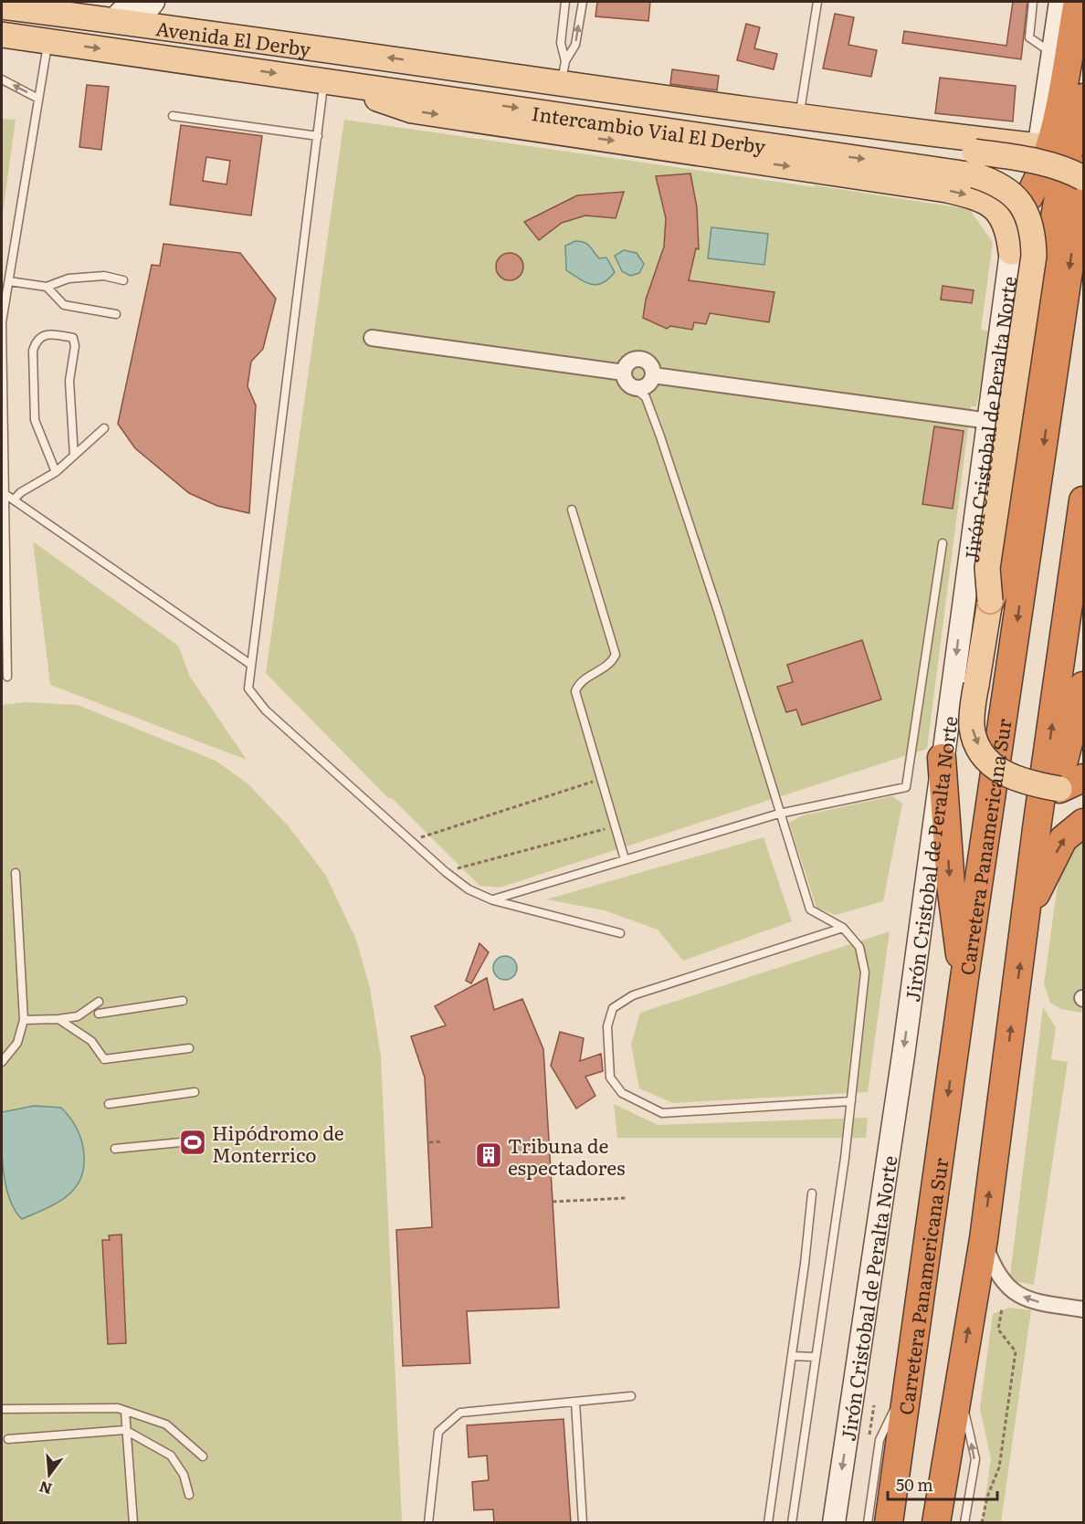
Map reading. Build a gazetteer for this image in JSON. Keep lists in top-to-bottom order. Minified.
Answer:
{"streets":{"highway":["Carretera Panamericana Sur"],"main road":["Avenida El Derby","Intercambio Vial El Derby"],"street":["Jirón Cristobal de Peralta Norte"]},"crossings":[["Avenida El Derby","Intercambio Vial El Derby"]],"one_way":["Jirón Cristobal de Peralta Norte"],"places":{"sports":["Hipódromo de Monterrico"],"building":["Tribuna de espectadores"]},"scale_bar":"50 m","north":"bottom"}
